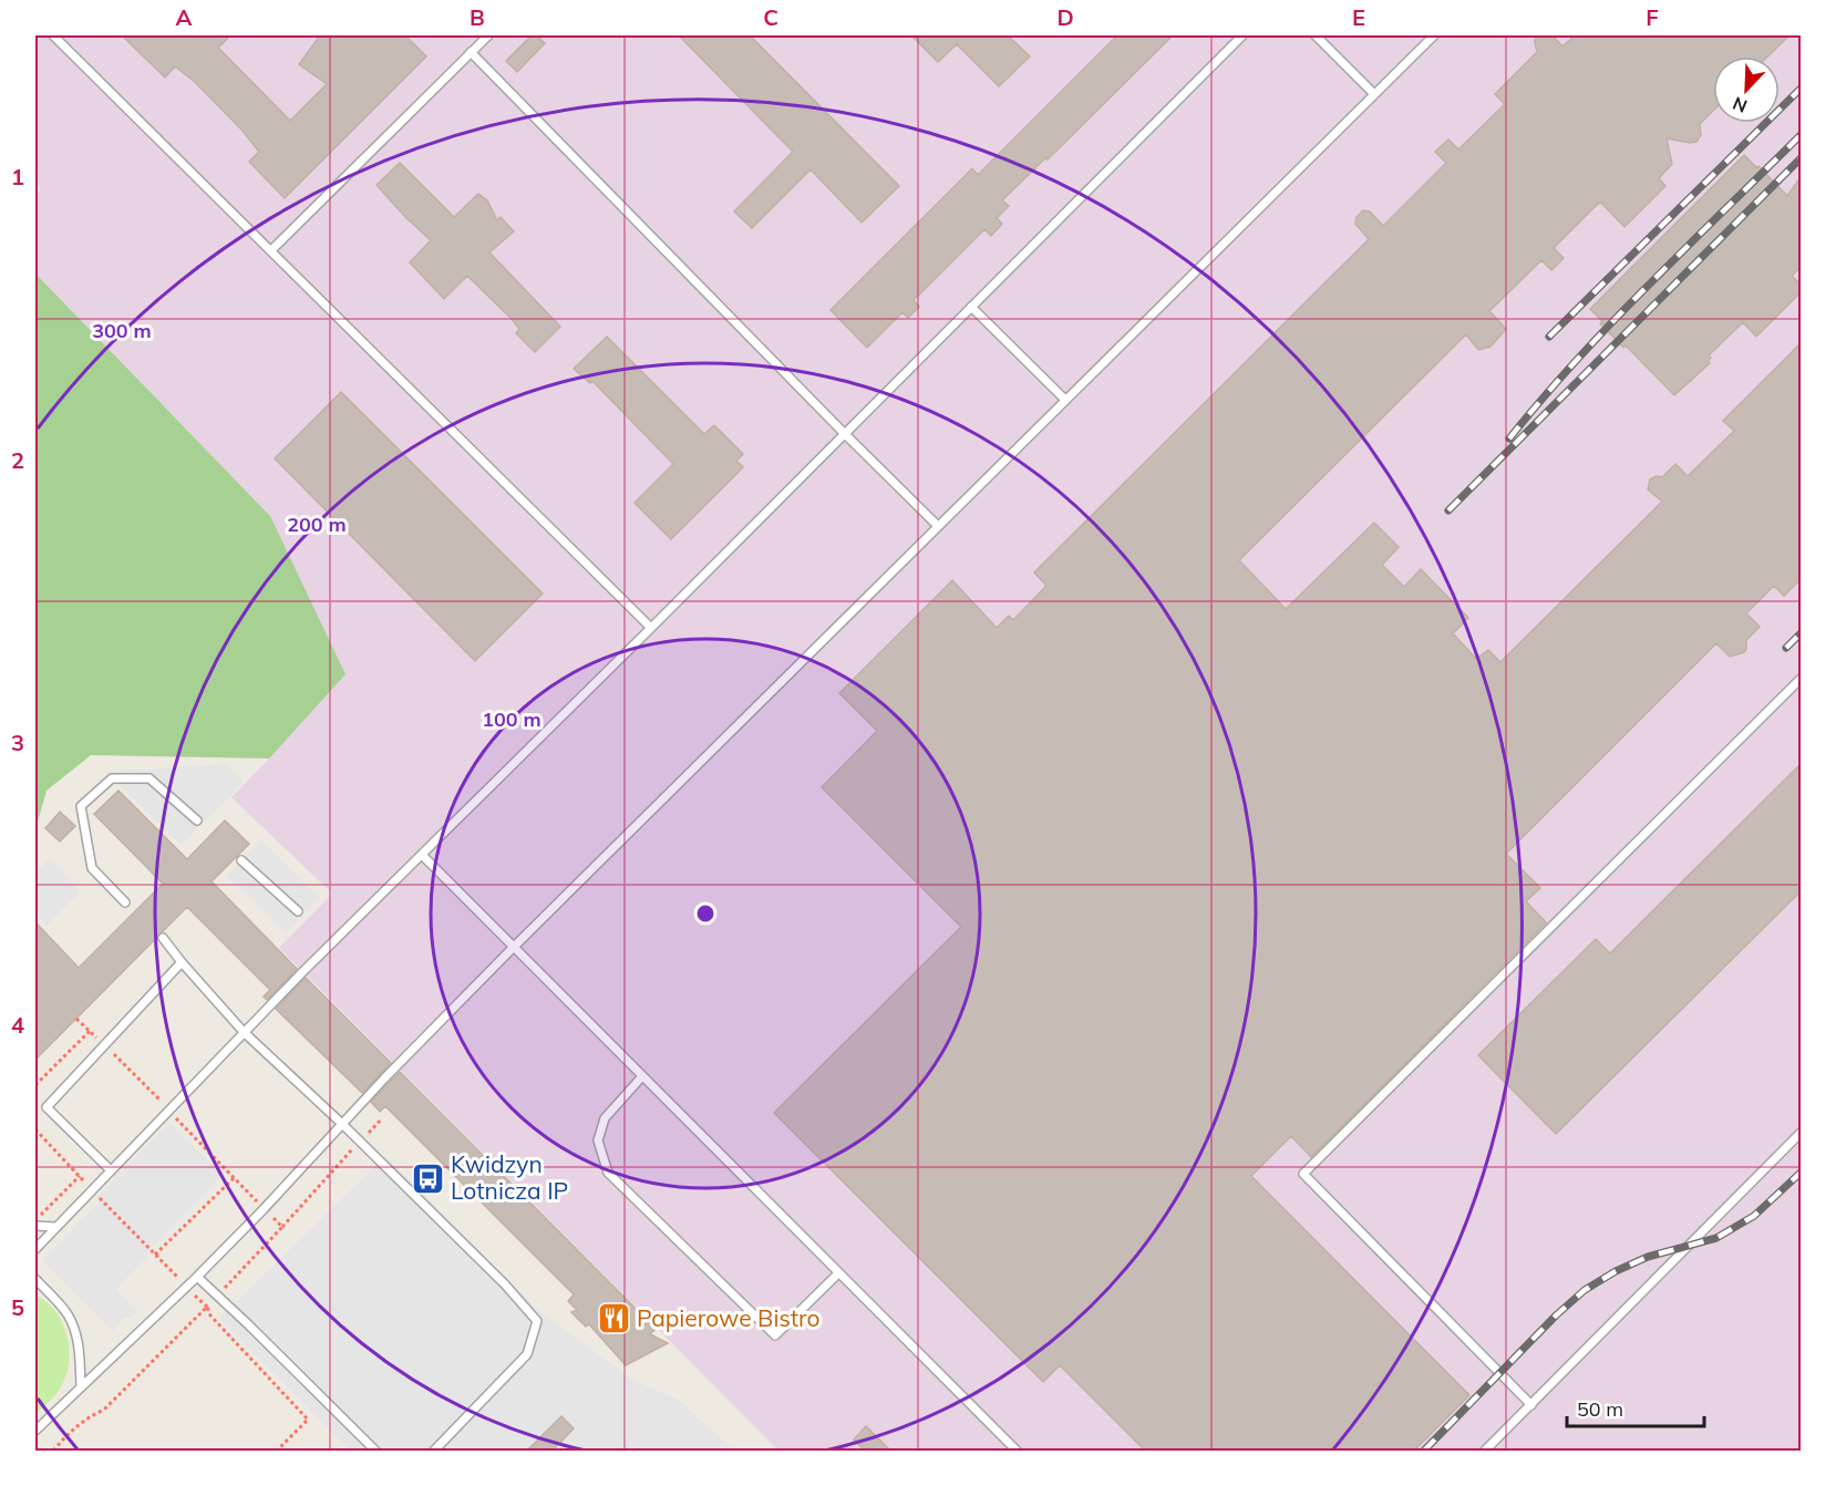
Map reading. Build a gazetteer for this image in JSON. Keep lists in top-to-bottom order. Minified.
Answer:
{"places":{"bus stop":["Kwidzyn Lotnicza IP"],"restaurant":["Papierowe Bistro"]},"scale_bar":"50 m","north":"bottom left","grid":{"columns":["A","B","C","D","E","F"],"rows":["1","2","3","4","5"]},"rings":["300 m","200 m","100 m"]}
